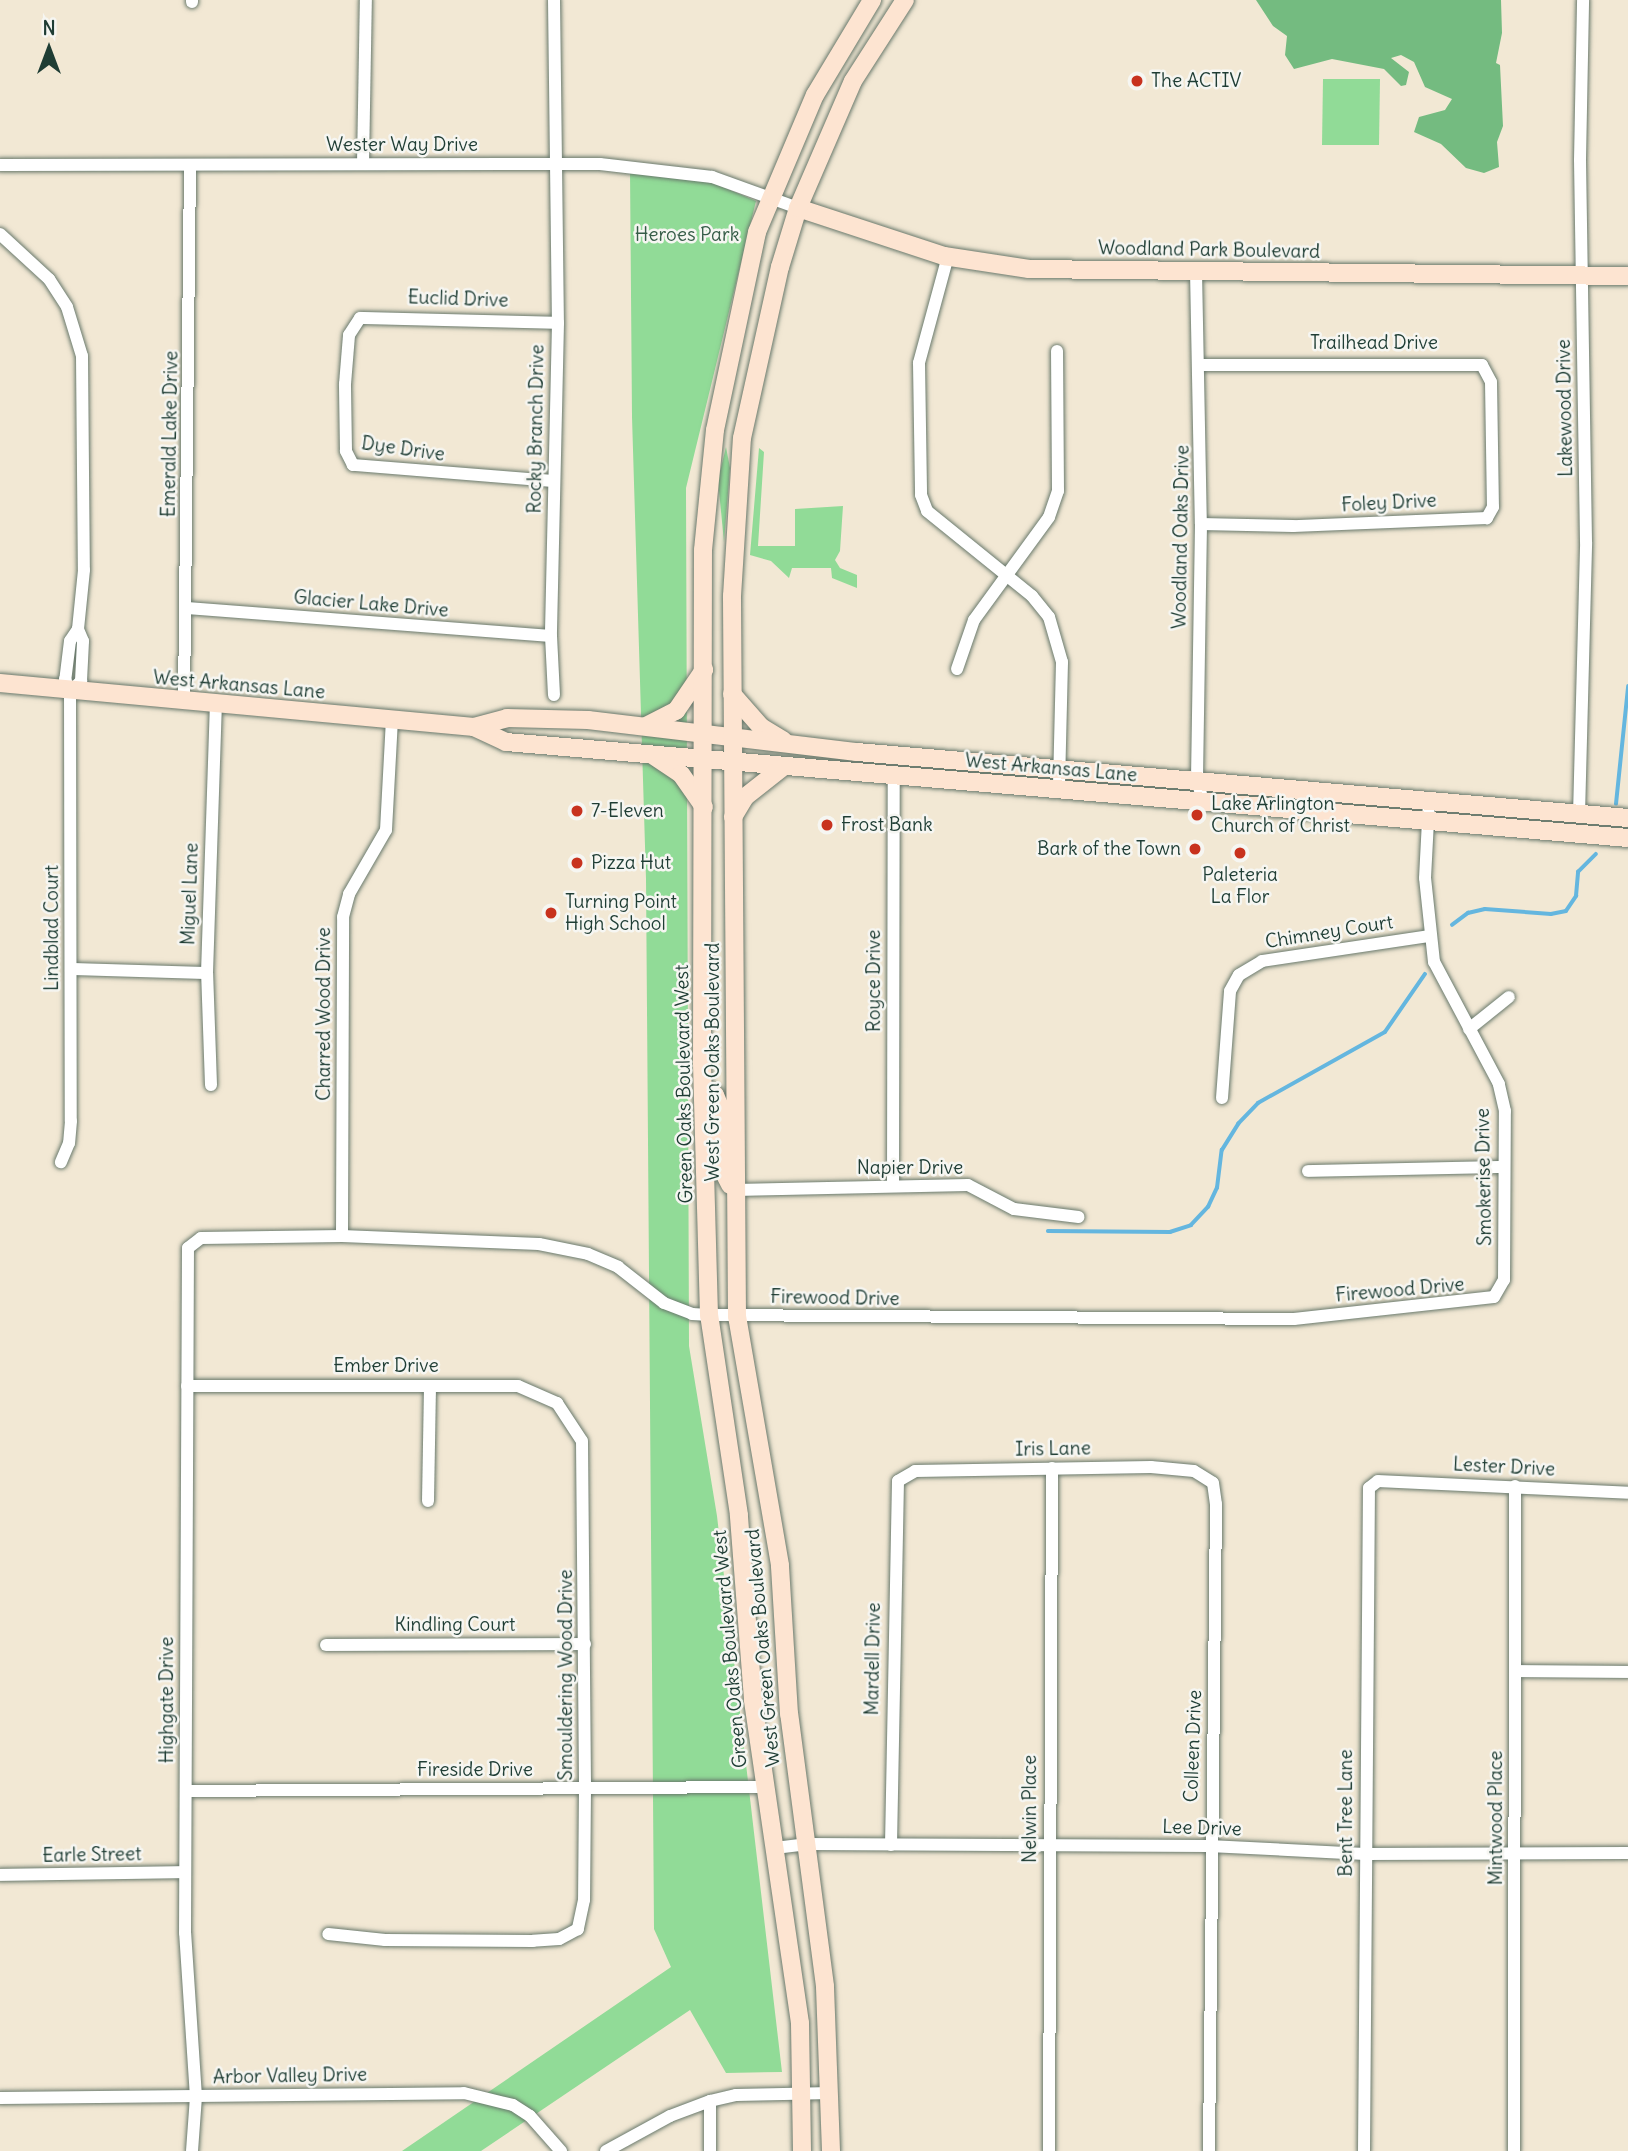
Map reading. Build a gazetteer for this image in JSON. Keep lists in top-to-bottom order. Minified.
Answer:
{"streets":{"main road":["Woodland Park Boulevard","West Arkansas Lane","West Green Oaks Boulevard","Green Oaks Boulevard West"],"street":["Wester Way Drive","Euclid Drive","Trailhead Drive","Lakewood Drive","Rocky Branch Drive","Emerald Lake Drive","Dye Drive","Foley Drive","Woodland Oaks Drive","Glacier Lake Drive","Miguel Lane","Lindblad Court","Chimney Court","Royce Drive","Charred Wood Drive","Napier Drive","Smokerise Drive","Firewood Drive","Ember Drive","Iris Lane","Lester Drive","Kindling Court","Mardell Drive","Smouldering Wood Drive","Highgate Drive","Colleen Drive","Fireside Drive","Nelwin Place","Bent Tree Lane","Mintwood Place","Lee Drive","Earle Street","Arbor Valley Drive"]},"crossings":[["Wester Way Drive","Woodland Park Boulevard"],["Wester Way Drive","Rocky Branch Drive"],["Wester Way Drive","Emerald Lake Drive"],["Wester Way Drive","West Green Oaks Boulevard"],["Wester Way Drive","Green Oaks Boulevard West"],["Woodland Park Boulevard","Lakewood Drive"],["Woodland Park Boulevard","Woodland Oaks Drive"],["Woodland Park Boulevard","West Green Oaks Boulevard"],["Euclid Drive","Rocky Branch Drive"],["Euclid Drive","Dye Drive"],["Trailhead Drive","Foley Drive"],["Trailhead Drive","Woodland Oaks Drive"],["Lakewood Drive","West Arkansas Lane"],["Rocky Branch Drive","Dye Drive"],["Rocky Branch Drive","Glacier Lake Drive"],["Emerald Lake Drive","Glacier Lake Drive"],["Emerald Lake Drive","West Arkansas Lane"],["Foley Drive","Woodland Oaks Drive"],["Woodland Oaks Drive","West Arkansas Lane"],["West Arkansas Lane","Miguel Lane"],["West Arkansas Lane","Lindblad Court"],["West Arkansas Lane","Royce Drive"],["West Arkansas Lane","Charred Wood Drive"],["West Arkansas Lane","West Green Oaks Boulevard"],["West Arkansas Lane","Green Oaks Boulevard West"],["West Arkansas Lane","Smokerise Drive"],["Chimney Court","Smokerise Drive"],["Royce Drive","Napier Drive"],["Charred Wood Drive","Firewood Drive"],["West Green Oaks Boulevard","Napier Drive"],["West Green Oaks Boulevard","Firewood Drive"],["West Green Oaks Boulevard","Lee Drive"],["Green Oaks Boulevard West","Firewood Drive"],["Green Oaks Boulevard West","Fireside Drive"],["Green Oaks Boulevard West","Lee Drive"],["Smokerise Drive","Firewood Drive"],["Firewood Drive","Highgate Drive"],["Ember Drive","Smouldering Wood Drive"],["Ember Drive","Highgate Drive"],["Iris Lane","Mardell Drive"],["Iris Lane","Colleen Drive"],["Iris Lane","Nelwin Place"],["Lester Drive","Bent Tree Lane"],["Lester Drive","Mintwood Place"],["Kindling Court","Smouldering Wood Drive"],["Mardell Drive","Lee Drive"],["Smouldering Wood Drive","Fireside Drive"],["Highgate Drive","Fireside Drive"],["Highgate Drive","Earle Street"],["Highgate Drive","Arbor Valley Drive"],["Colleen Drive","Lee Drive"],["Nelwin Place","Lee Drive"],["Bent Tree Lane","Lee Drive"],["Mintwood Place","Lee Drive"]],"parks":["Heroes Park"],"places":["The ACTIV","7-Eleven","Lake Arlington Church of Christ","Frost Bank","Bark of the Town","Paleteria La Flor","Pizza Hut","Turning Point High School"],"north":"top"}
